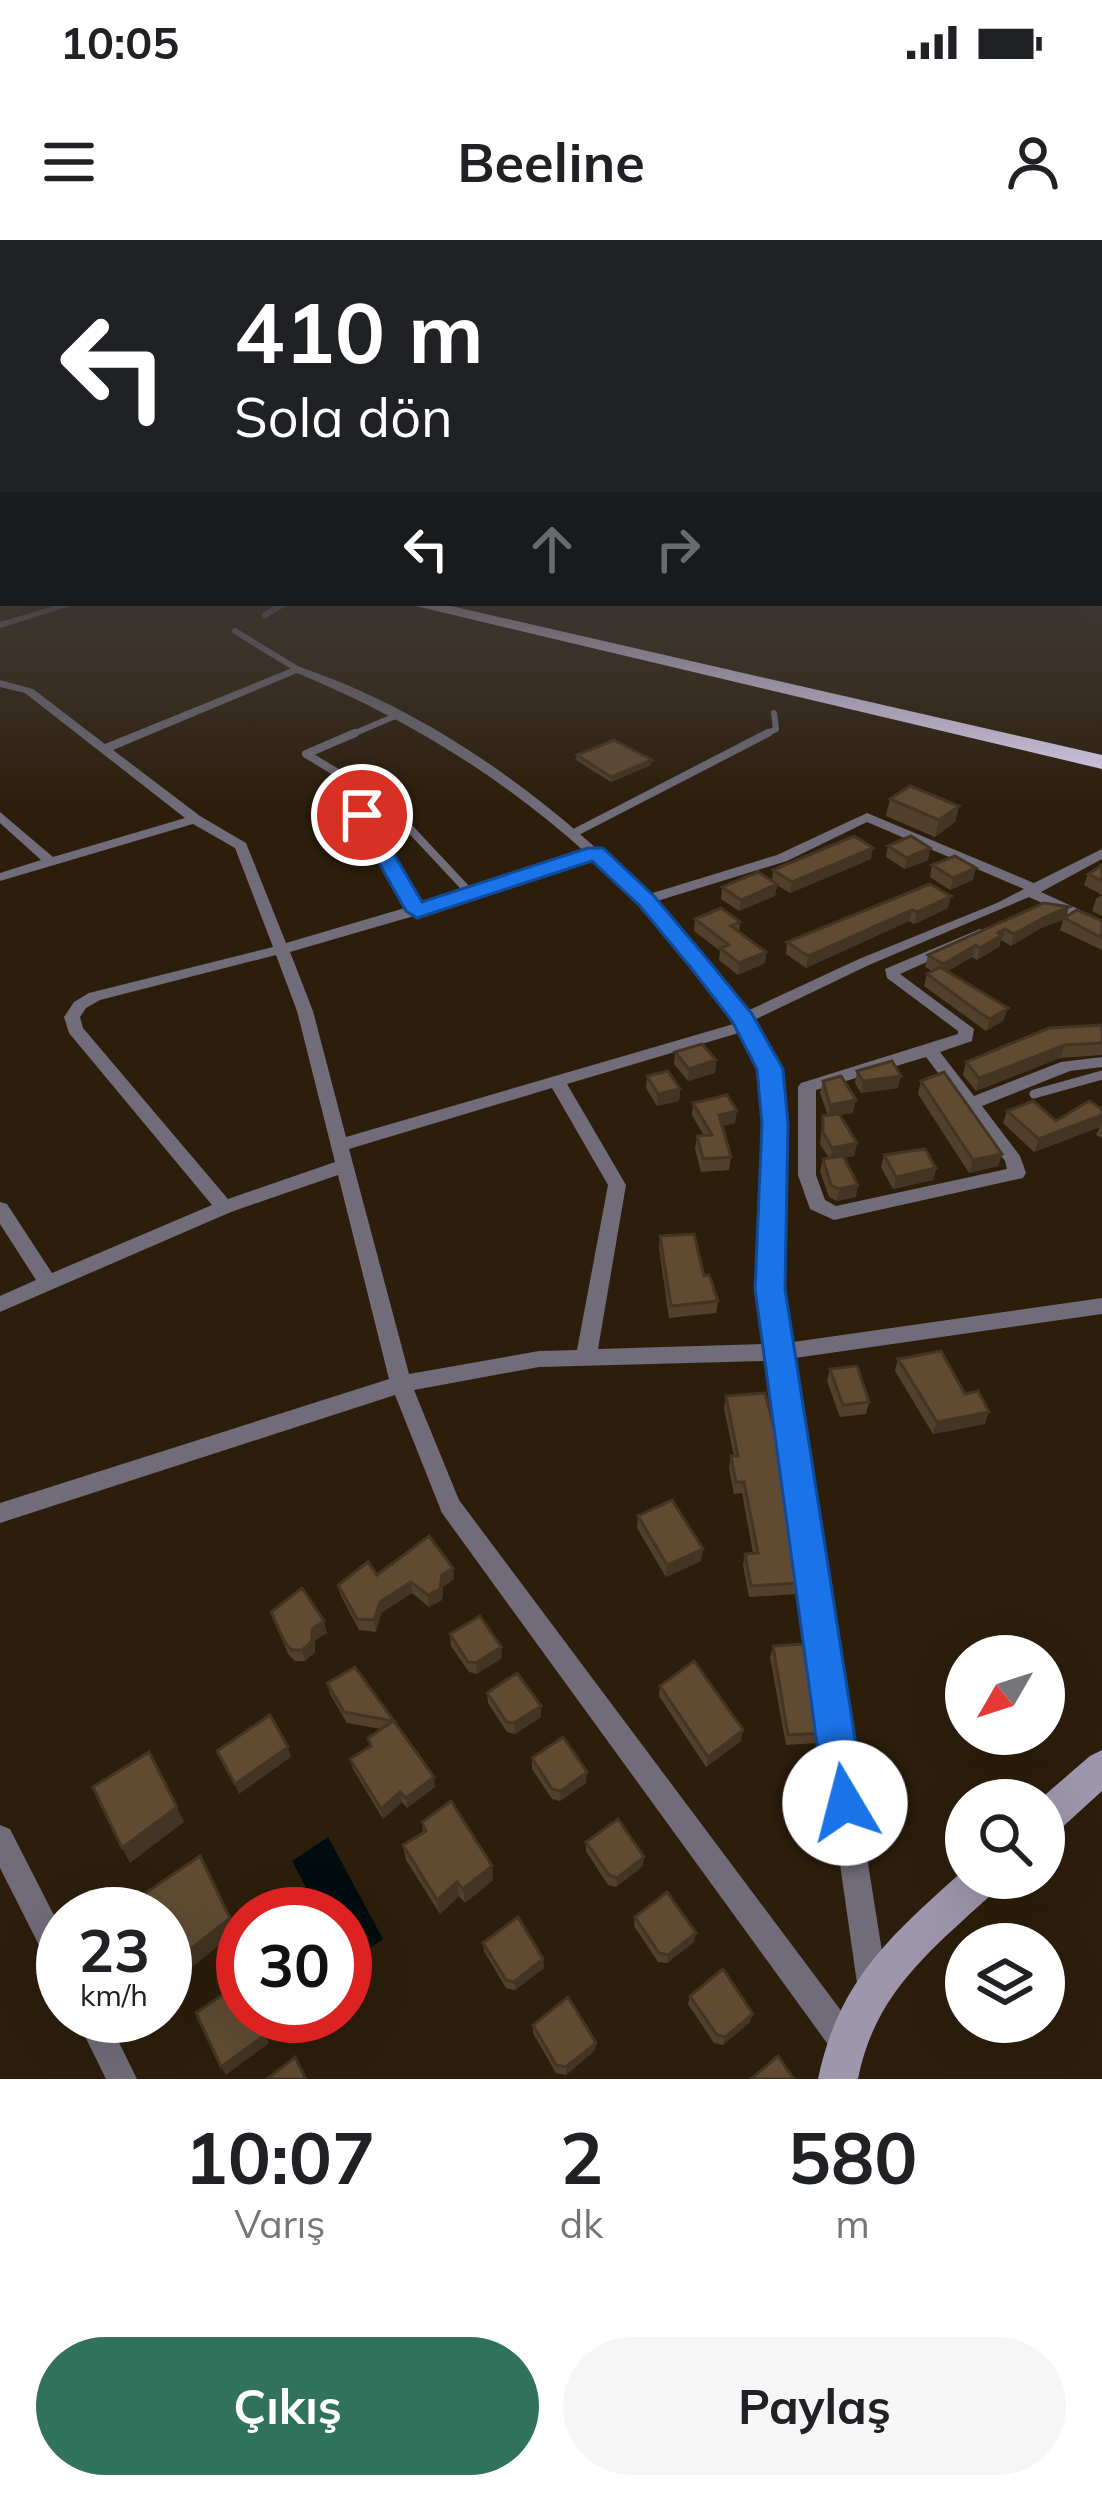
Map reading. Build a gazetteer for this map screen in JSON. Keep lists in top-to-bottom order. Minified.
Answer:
{"north":"bottom left","page":{"status":"10:05","header":"Beeline","turn":["410 m","Sola dön"],"speed":"23 km/h","limit":"30","eta":["10:07","Varış","2","dk","580","m"],"buttons":["Çıkış","Paylaş"]}}
